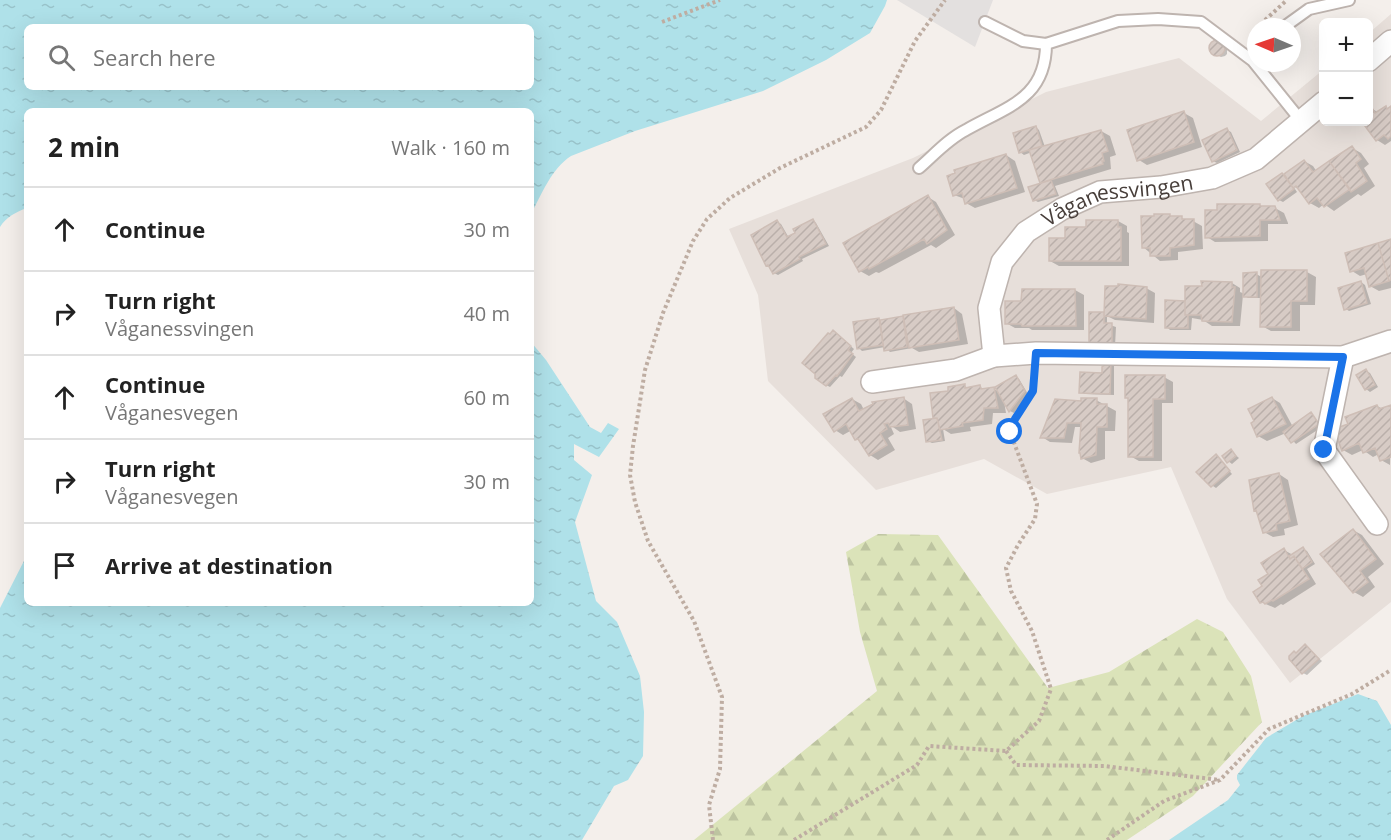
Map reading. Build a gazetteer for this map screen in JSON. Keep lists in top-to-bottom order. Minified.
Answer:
{"streets":{"street":["Våganessvingen"]},"north":"left","page":{"map_buttons":["+","−"],"search":"Search here","heading":["2 min","Walk · 160 m"],"list":[["Continue","30 m"],["Turn right","Våganessvingen","40 m"],["Continue","Våganesvegen","60 m"],["Turn right","Våganesvegen","30 m"],"Arrive at destination"]}}
